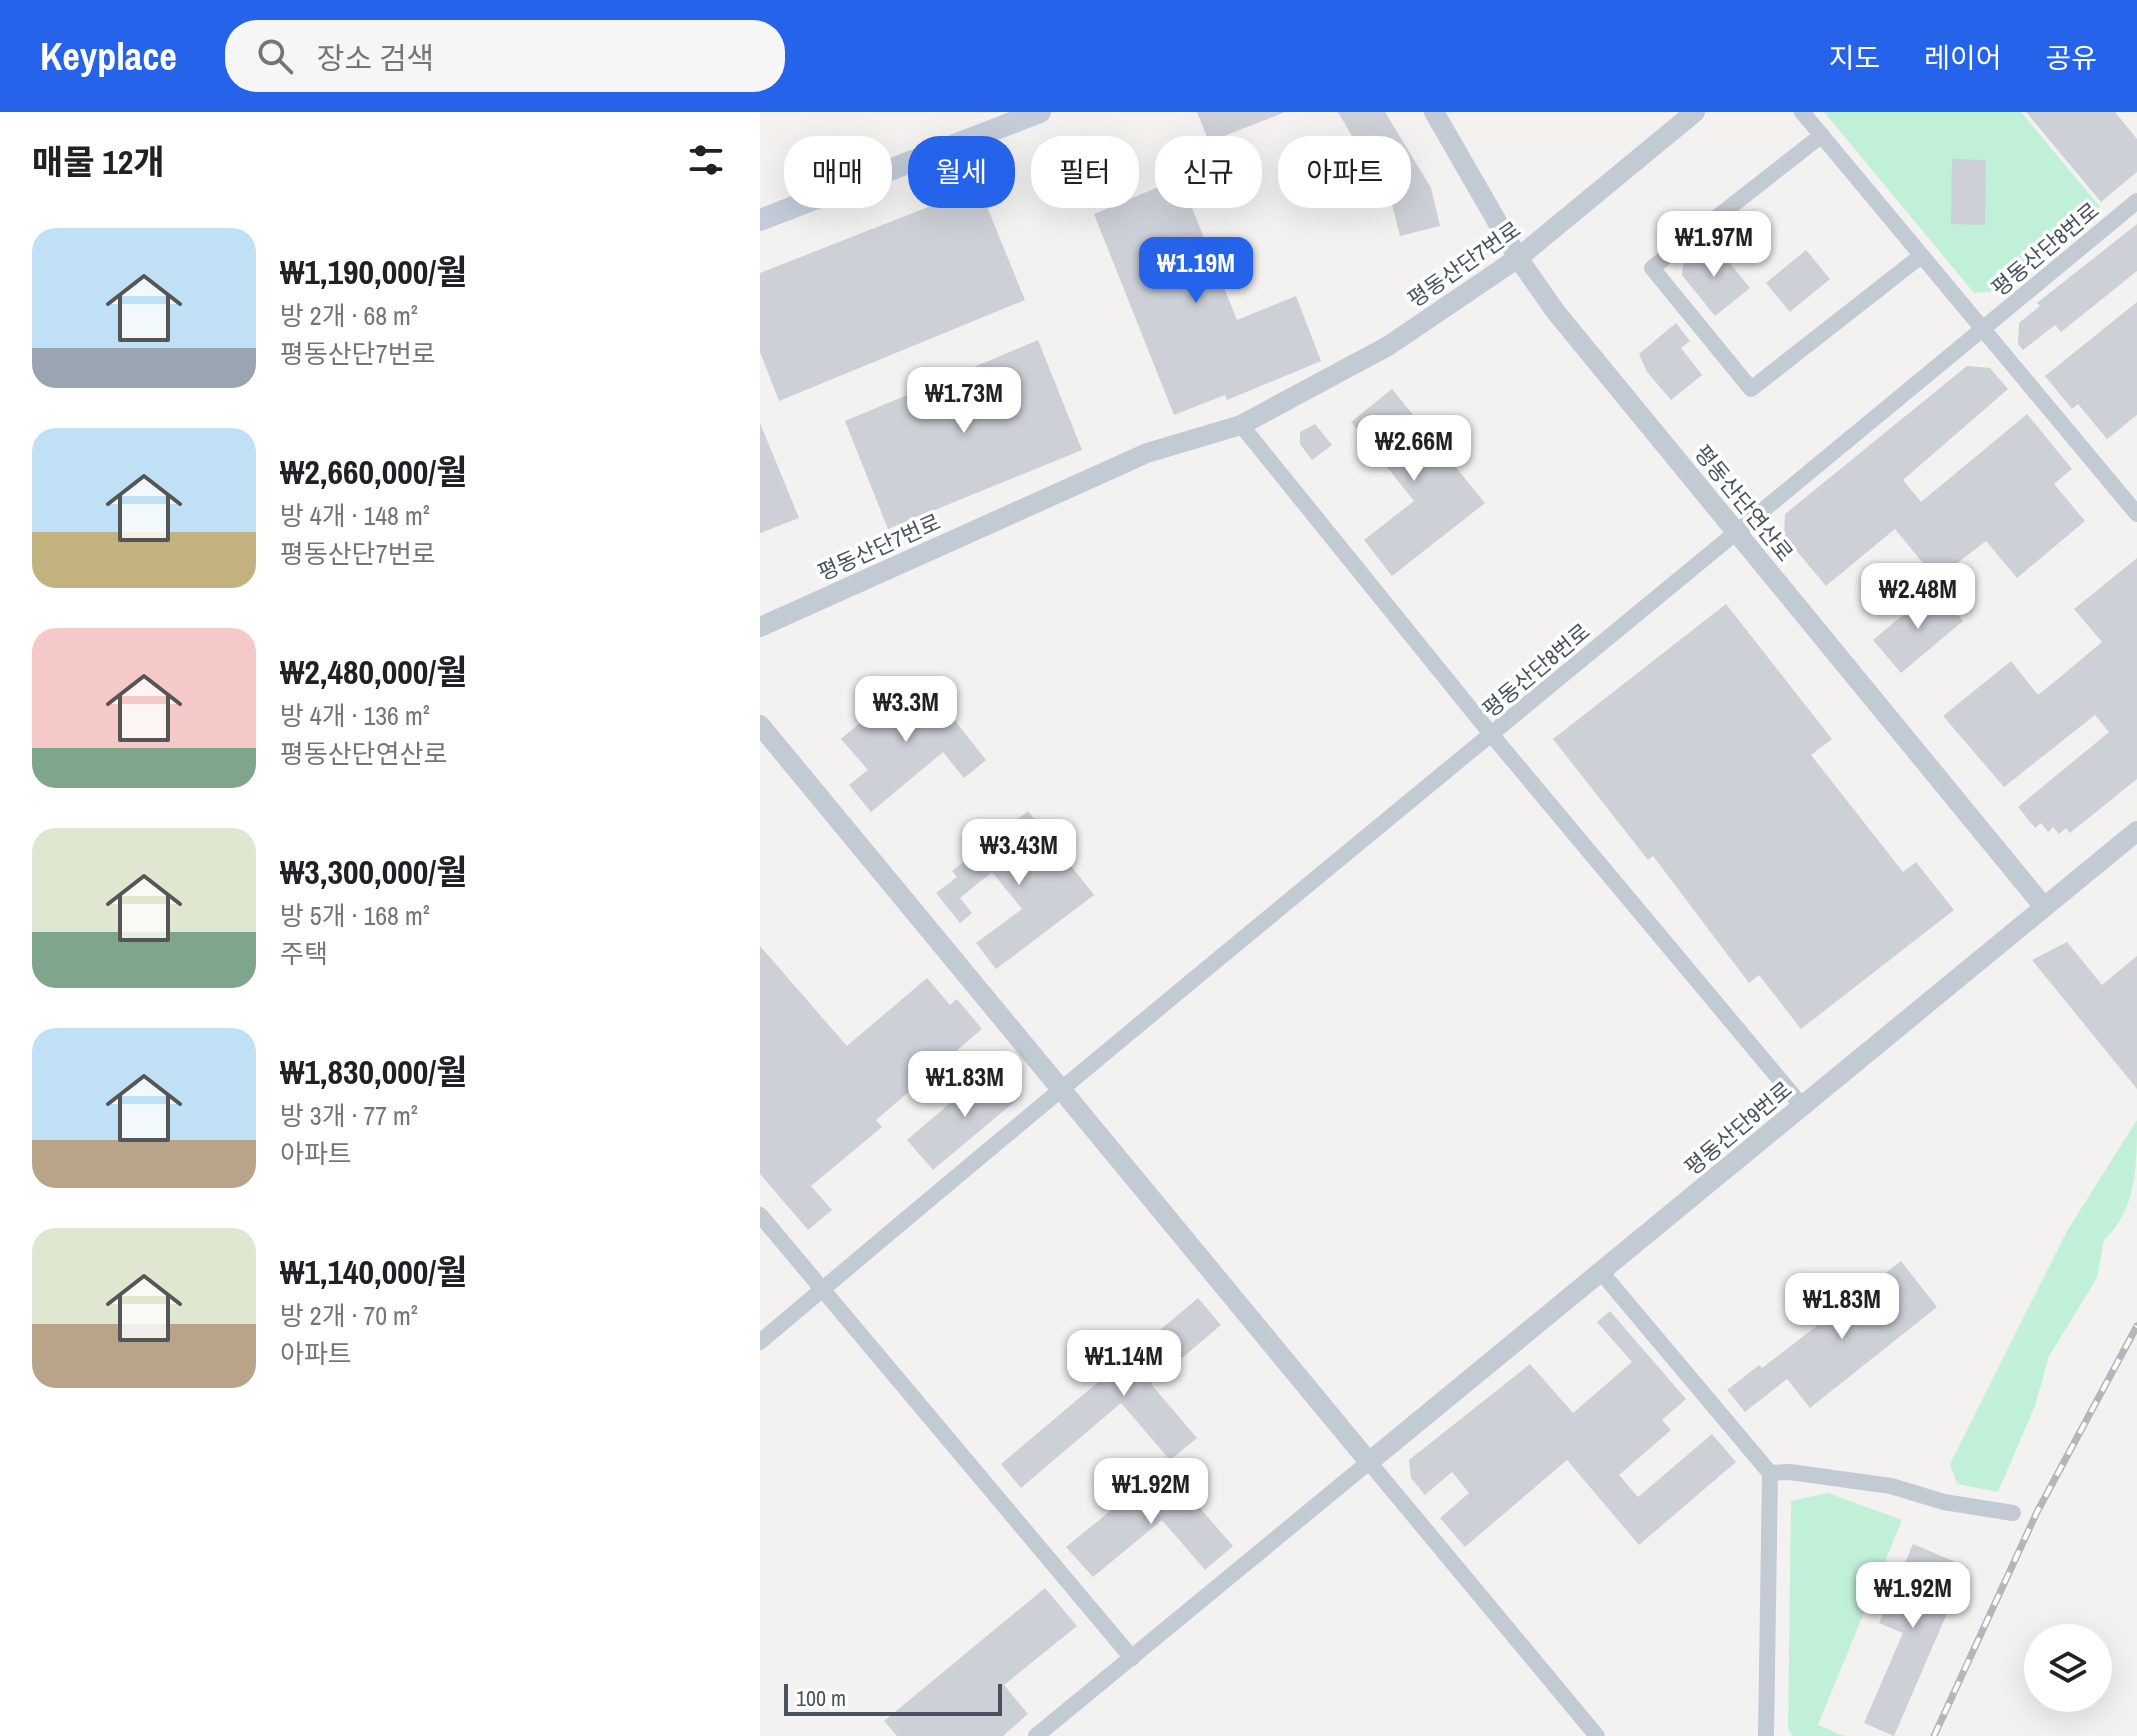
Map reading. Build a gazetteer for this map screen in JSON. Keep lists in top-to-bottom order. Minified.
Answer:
{"streets":{"street":["평동산단8번로","평동산단7번로","평동산단연산로","평동산단9번로"]},"crossings":[["평동산단8번로","평동산단연산로"],["평동산단8번로","평동산단9번로"],["평동산단7번로","평동산단연산로"],["평동산단연산로","평동산단9번로"]],"scale_bar":"100 m","page":{"header":"Keyplace","search":"장소 검색","nav":["지도","레이어","공유"],"heading":"매물 12개","chip":["매매","월세","필터","신규","아파트"],"list":[{"name":"₩1,190,000/월","note":"방 2개 · 68 m² · 평동산단7번로"},{"name":"₩2,660,000/월","note":"방 4개 · 148 m² · 평동산단7번로"},{"name":"₩2,480,000/월","note":"방 4개 · 136 m² · 평동산단연산로"},{"name":"₩3,300,000/월","note":"방 5개 · 168 m² · 주택"},{"name":"₩1,830,000/월","note":"방 3개 · 77 m² · 아파트"},{"name":"₩1,140,000/월","note":"방 2개 · 70 m² · 아파트"}],"price":["₩1.97M","₩1.19M","₩1.73M","₩2.66M","₩2.48M","₩3.3M","₩3.43M","₩1.83M","₩1.83M","₩1.14M","₩1.92M","₩1.92M"],"scale":"100 m"}}
